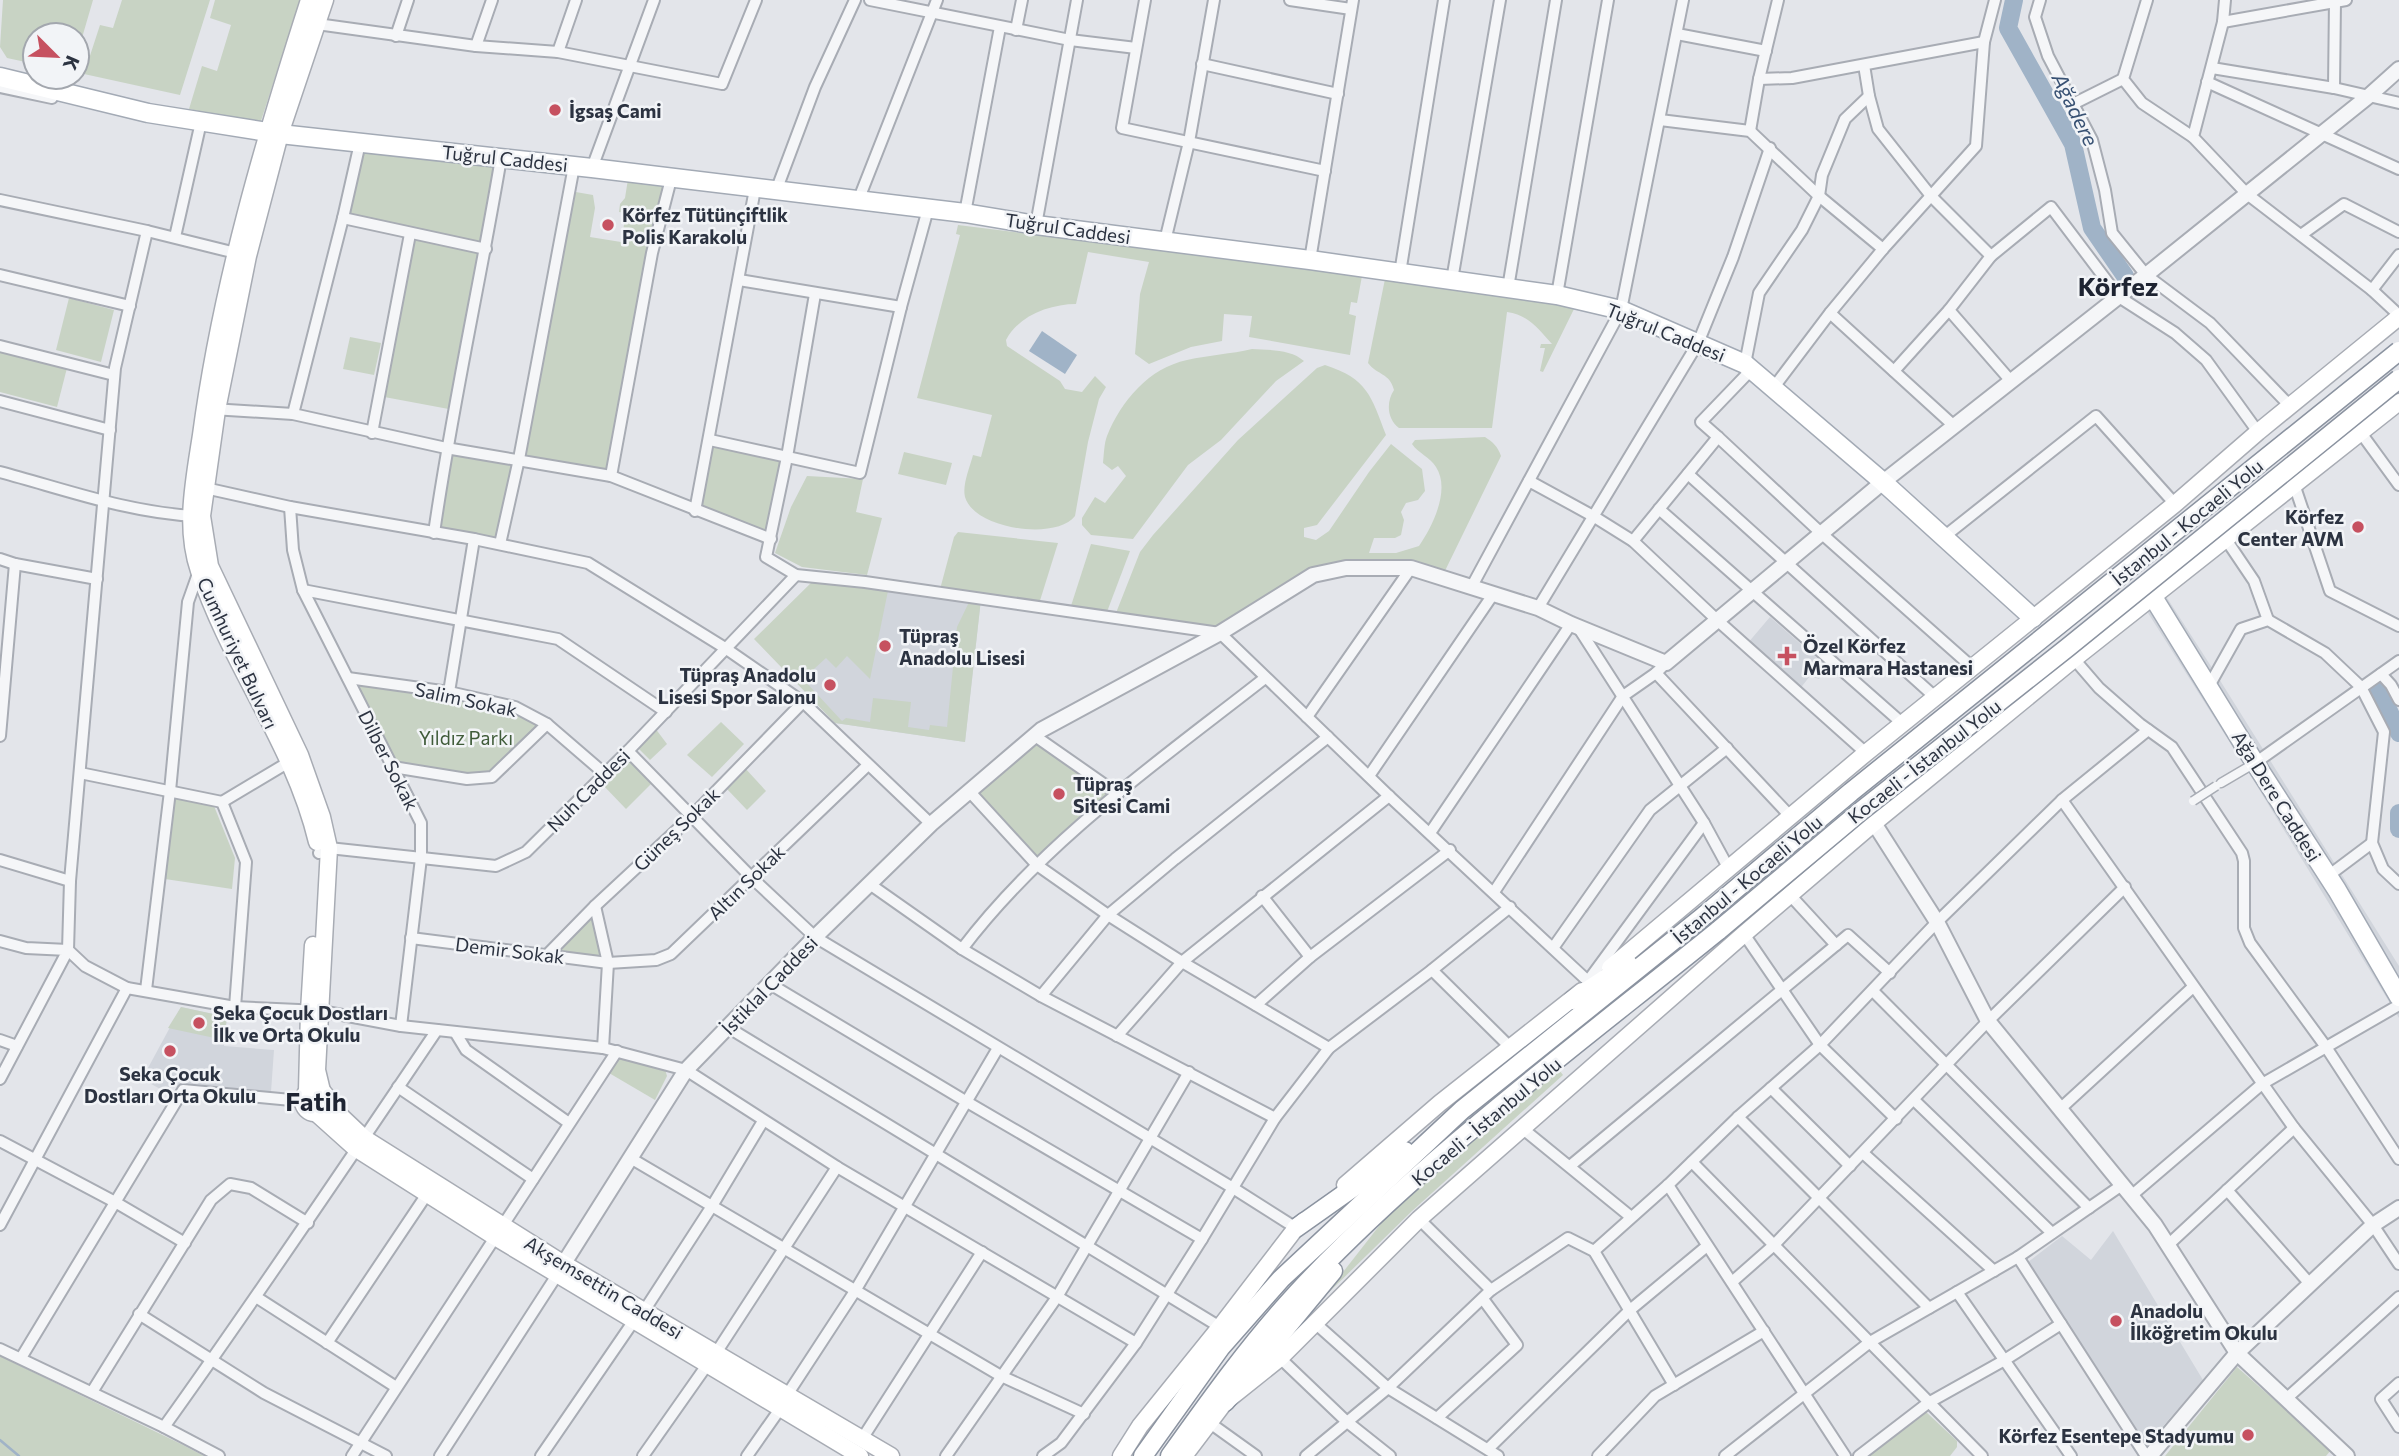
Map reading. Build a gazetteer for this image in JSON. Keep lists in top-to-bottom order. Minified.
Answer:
{"streets":{"main road":["Tuğrul Caddesi","İstanbul - Kocaeli Yolu","Cumhuriyet Bulvarı","Kocaeli - İstanbul Yolu","Ağa Dere Caddesi","Akşemsettin Caddesi"],"street":["Salim Sokak","Dilber Sokak","Nuh Caddesi","Güneş Sokak","Altın Sokak","Demir Sokak","İstiklal Caddesi"]},"crossings":[["Tuğrul Caddesi","Cumhuriyet Bulvarı"],["Cumhuriyet Bulvarı","Nuh Caddesi"],["Cumhuriyet Bulvarı","Akşemsettin Caddesi"],["Salim Sokak","Dilber Sokak"],["Salim Sokak","Nuh Caddesi"],["Dilber Sokak","Nuh Caddesi"],["Dilber Sokak","Demir Sokak"],["Güneş Sokak","Demir Sokak"],["Altın Sokak","Demir Sokak"],["İstiklal Caddesi","Akşemsettin Caddesi"]],"districts":["Körfez","Fatih"],"water":["Ağadere"],"parks":["Yıldız Parkı"],"places":{"other":["İgsaş Cami","Körfez Tütünçiftlik Polis Karakolu","Körfez Center AVM","Tüpraş Anadolu Lisesi","Tüpraş Anadolu Lisesi Spor Salonu","Tüpraş Sitesi Cami","Seka Çocuk Dostları İlk ve Orta Okulu","Seka Çocuk Dostları Orta Okulu","Anadolu İlköğretim Okulu","Körfez Esentepe Stadyumu"],"health":["Özel Körfez Marmara Hastanesi"]},"north":"bottom right"}
